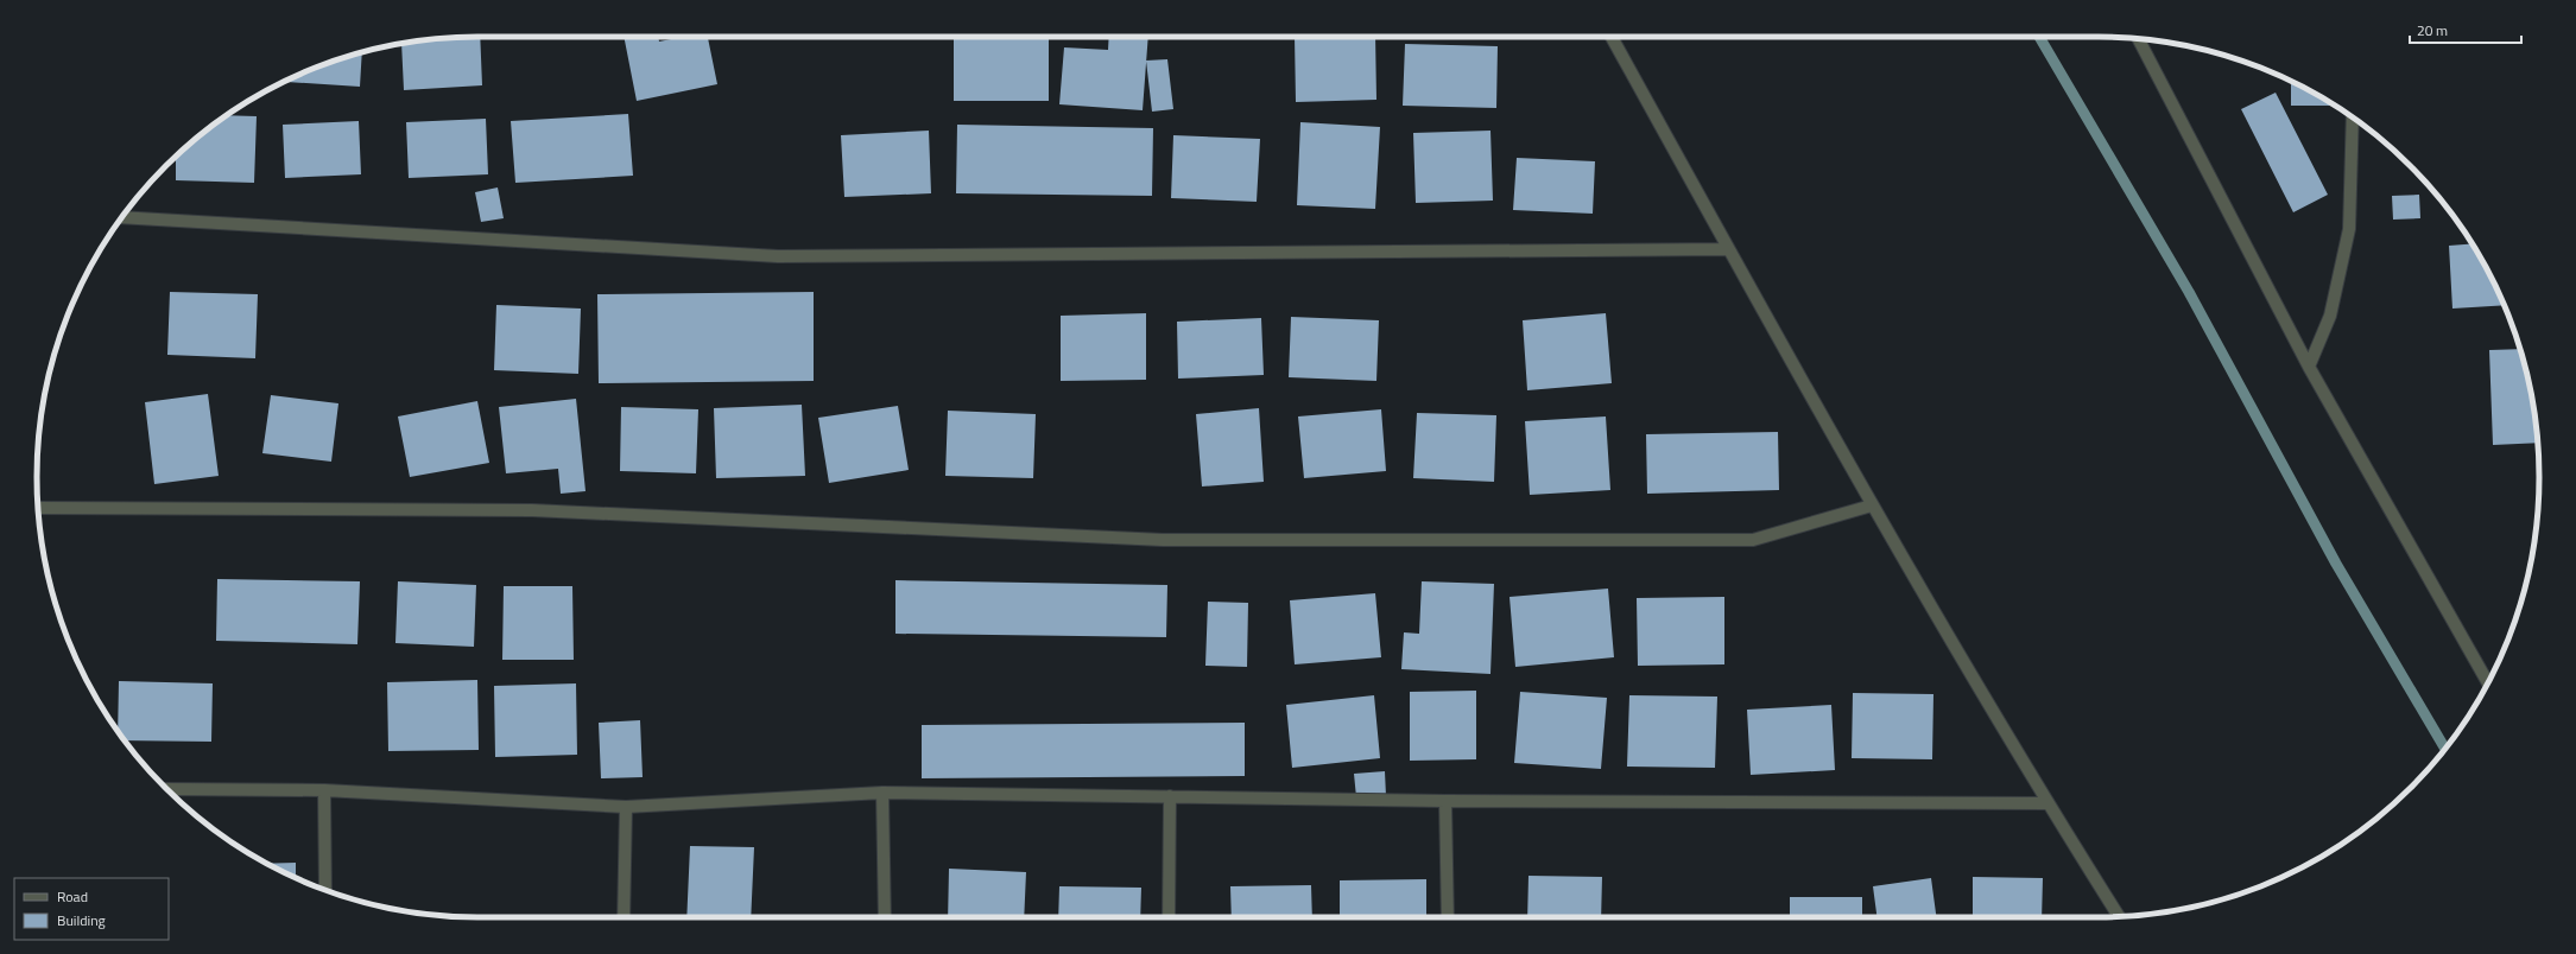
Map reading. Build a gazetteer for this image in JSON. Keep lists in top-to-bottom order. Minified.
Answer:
{"legend":["Road","Building"],"scale_bar":"20 m"}
